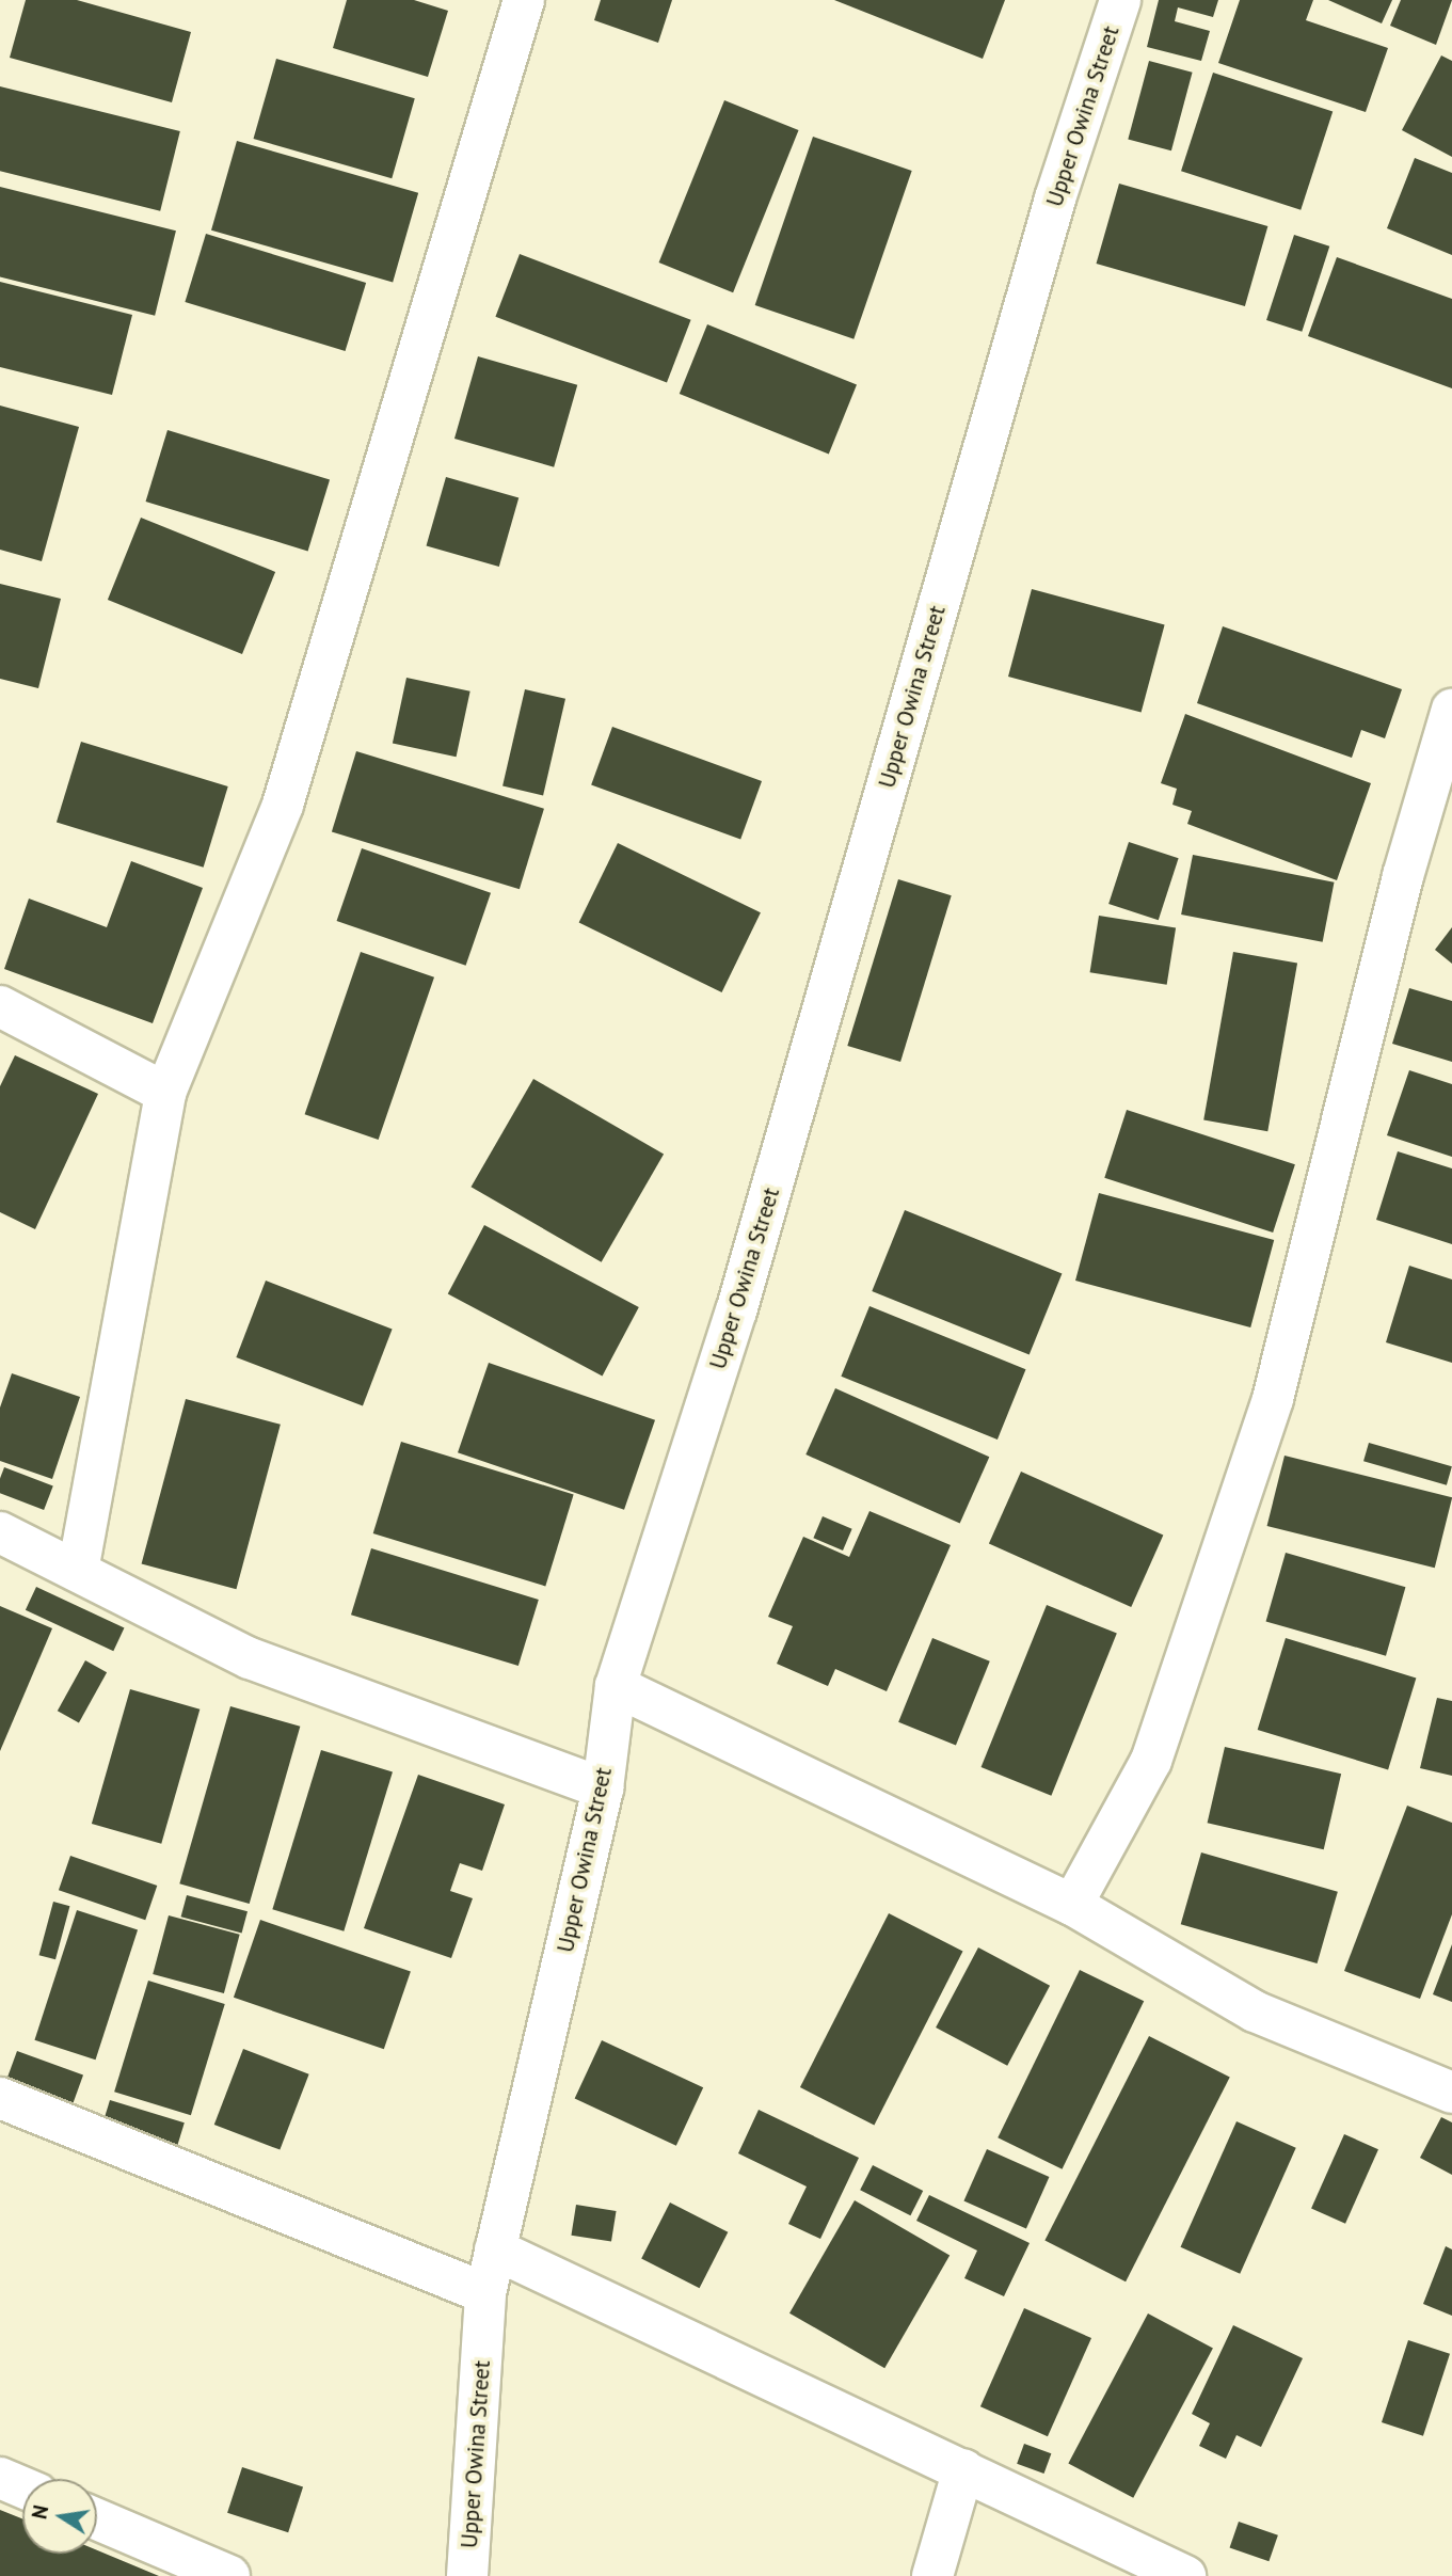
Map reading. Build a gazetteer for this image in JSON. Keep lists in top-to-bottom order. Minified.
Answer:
{"streets":{"street":["Upper Owina Street"]},"north":"left"}
